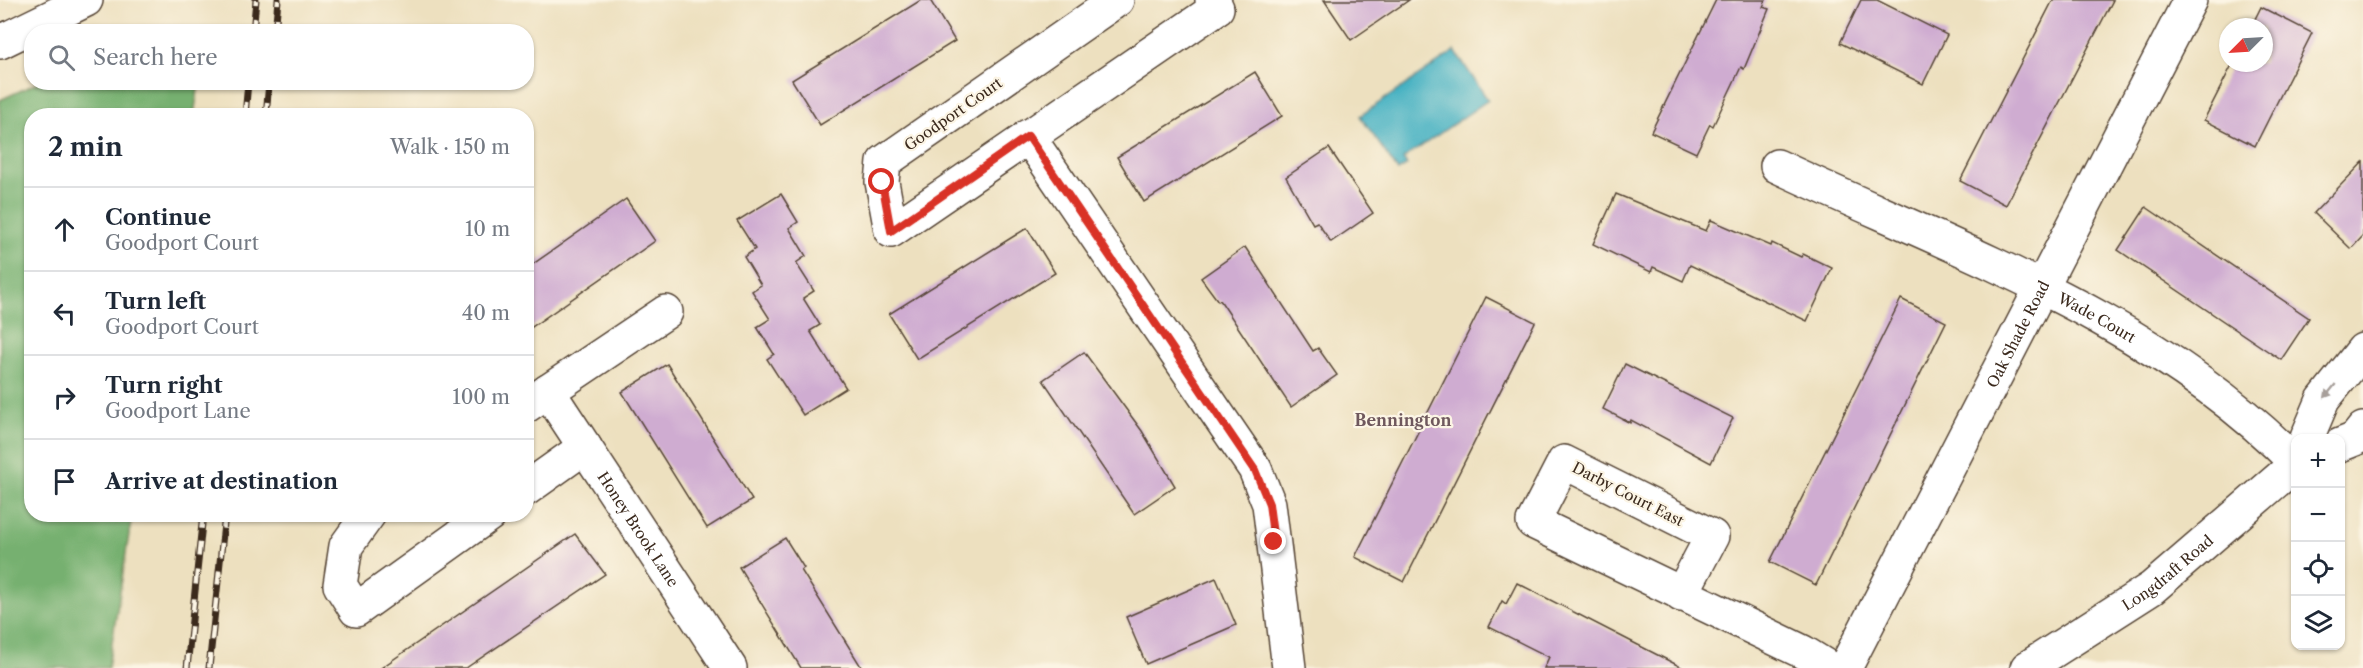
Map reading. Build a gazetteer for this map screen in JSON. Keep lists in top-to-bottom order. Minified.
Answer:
{"streets":{"street":["Goodport Court","Wade Court","Oak Shade Road","Darby Court East","Honey Brook Lane","Longdraft Road"]},"crossings":[["Wade Court","Oak Shade Road"]],"districts":["Bennington"],"north":"bottom left","page":{"search":"Search here","heading":["2 min","Walk · 150 m"],"list":[["Continue","Goodport Court","10 m"],["Turn left","Goodport Court","40 m"],["Turn right","Goodport Lane","100 m"],"Arrive at destination"],"map_buttons":["+","−"]}}
